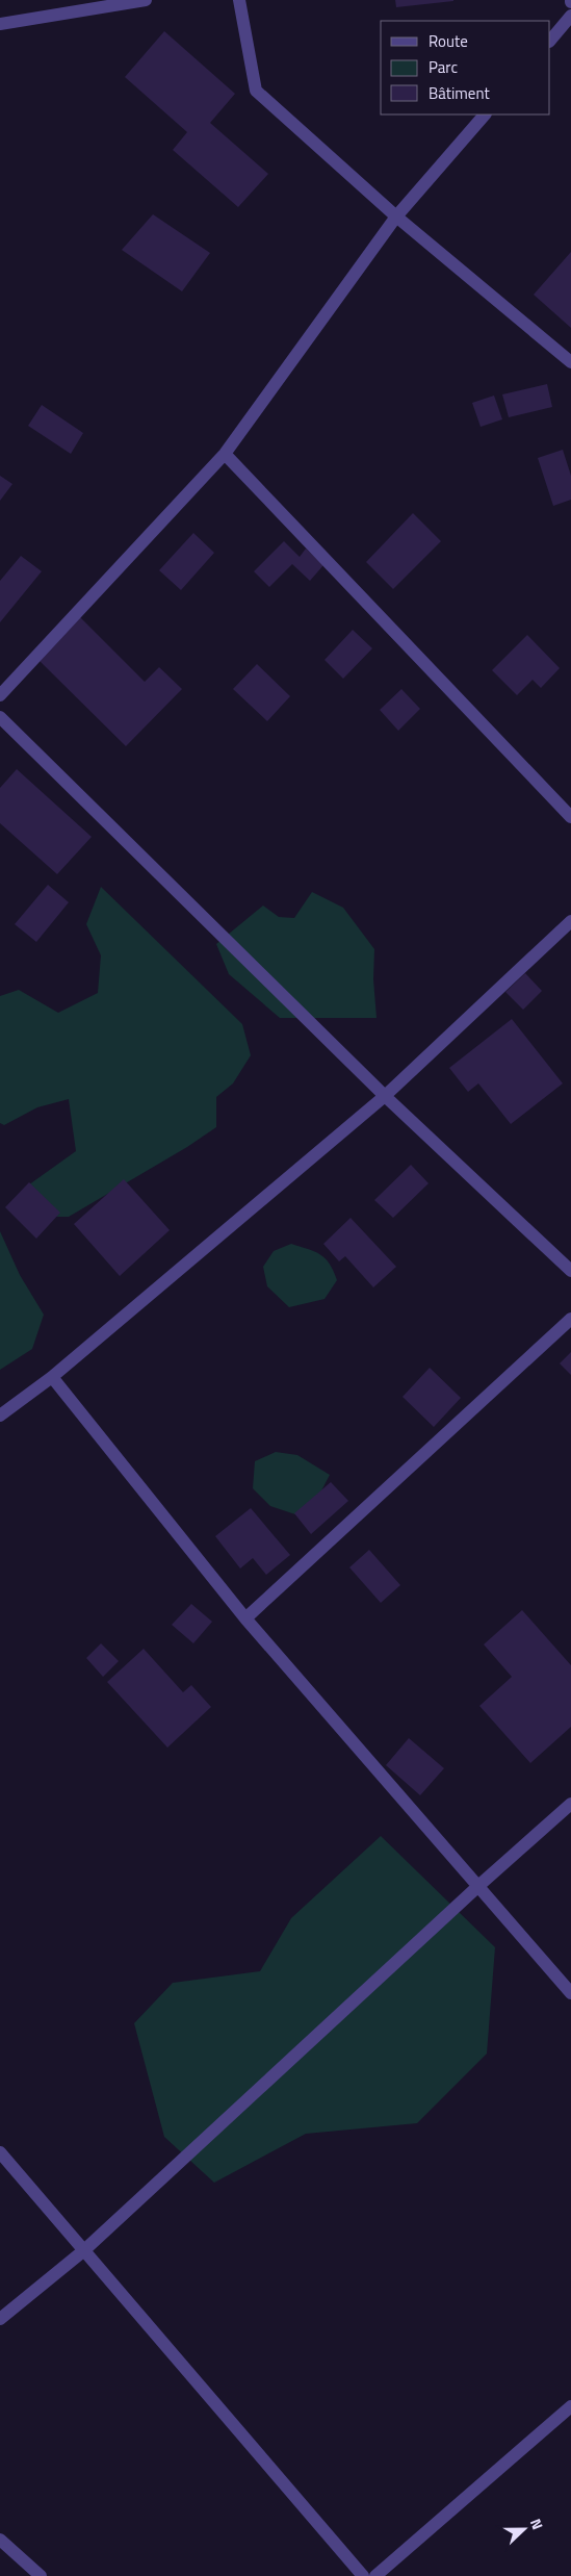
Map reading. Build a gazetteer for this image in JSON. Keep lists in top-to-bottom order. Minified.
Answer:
{"legend":["Route","Parc","Bâtiment"],"north":"right"}
